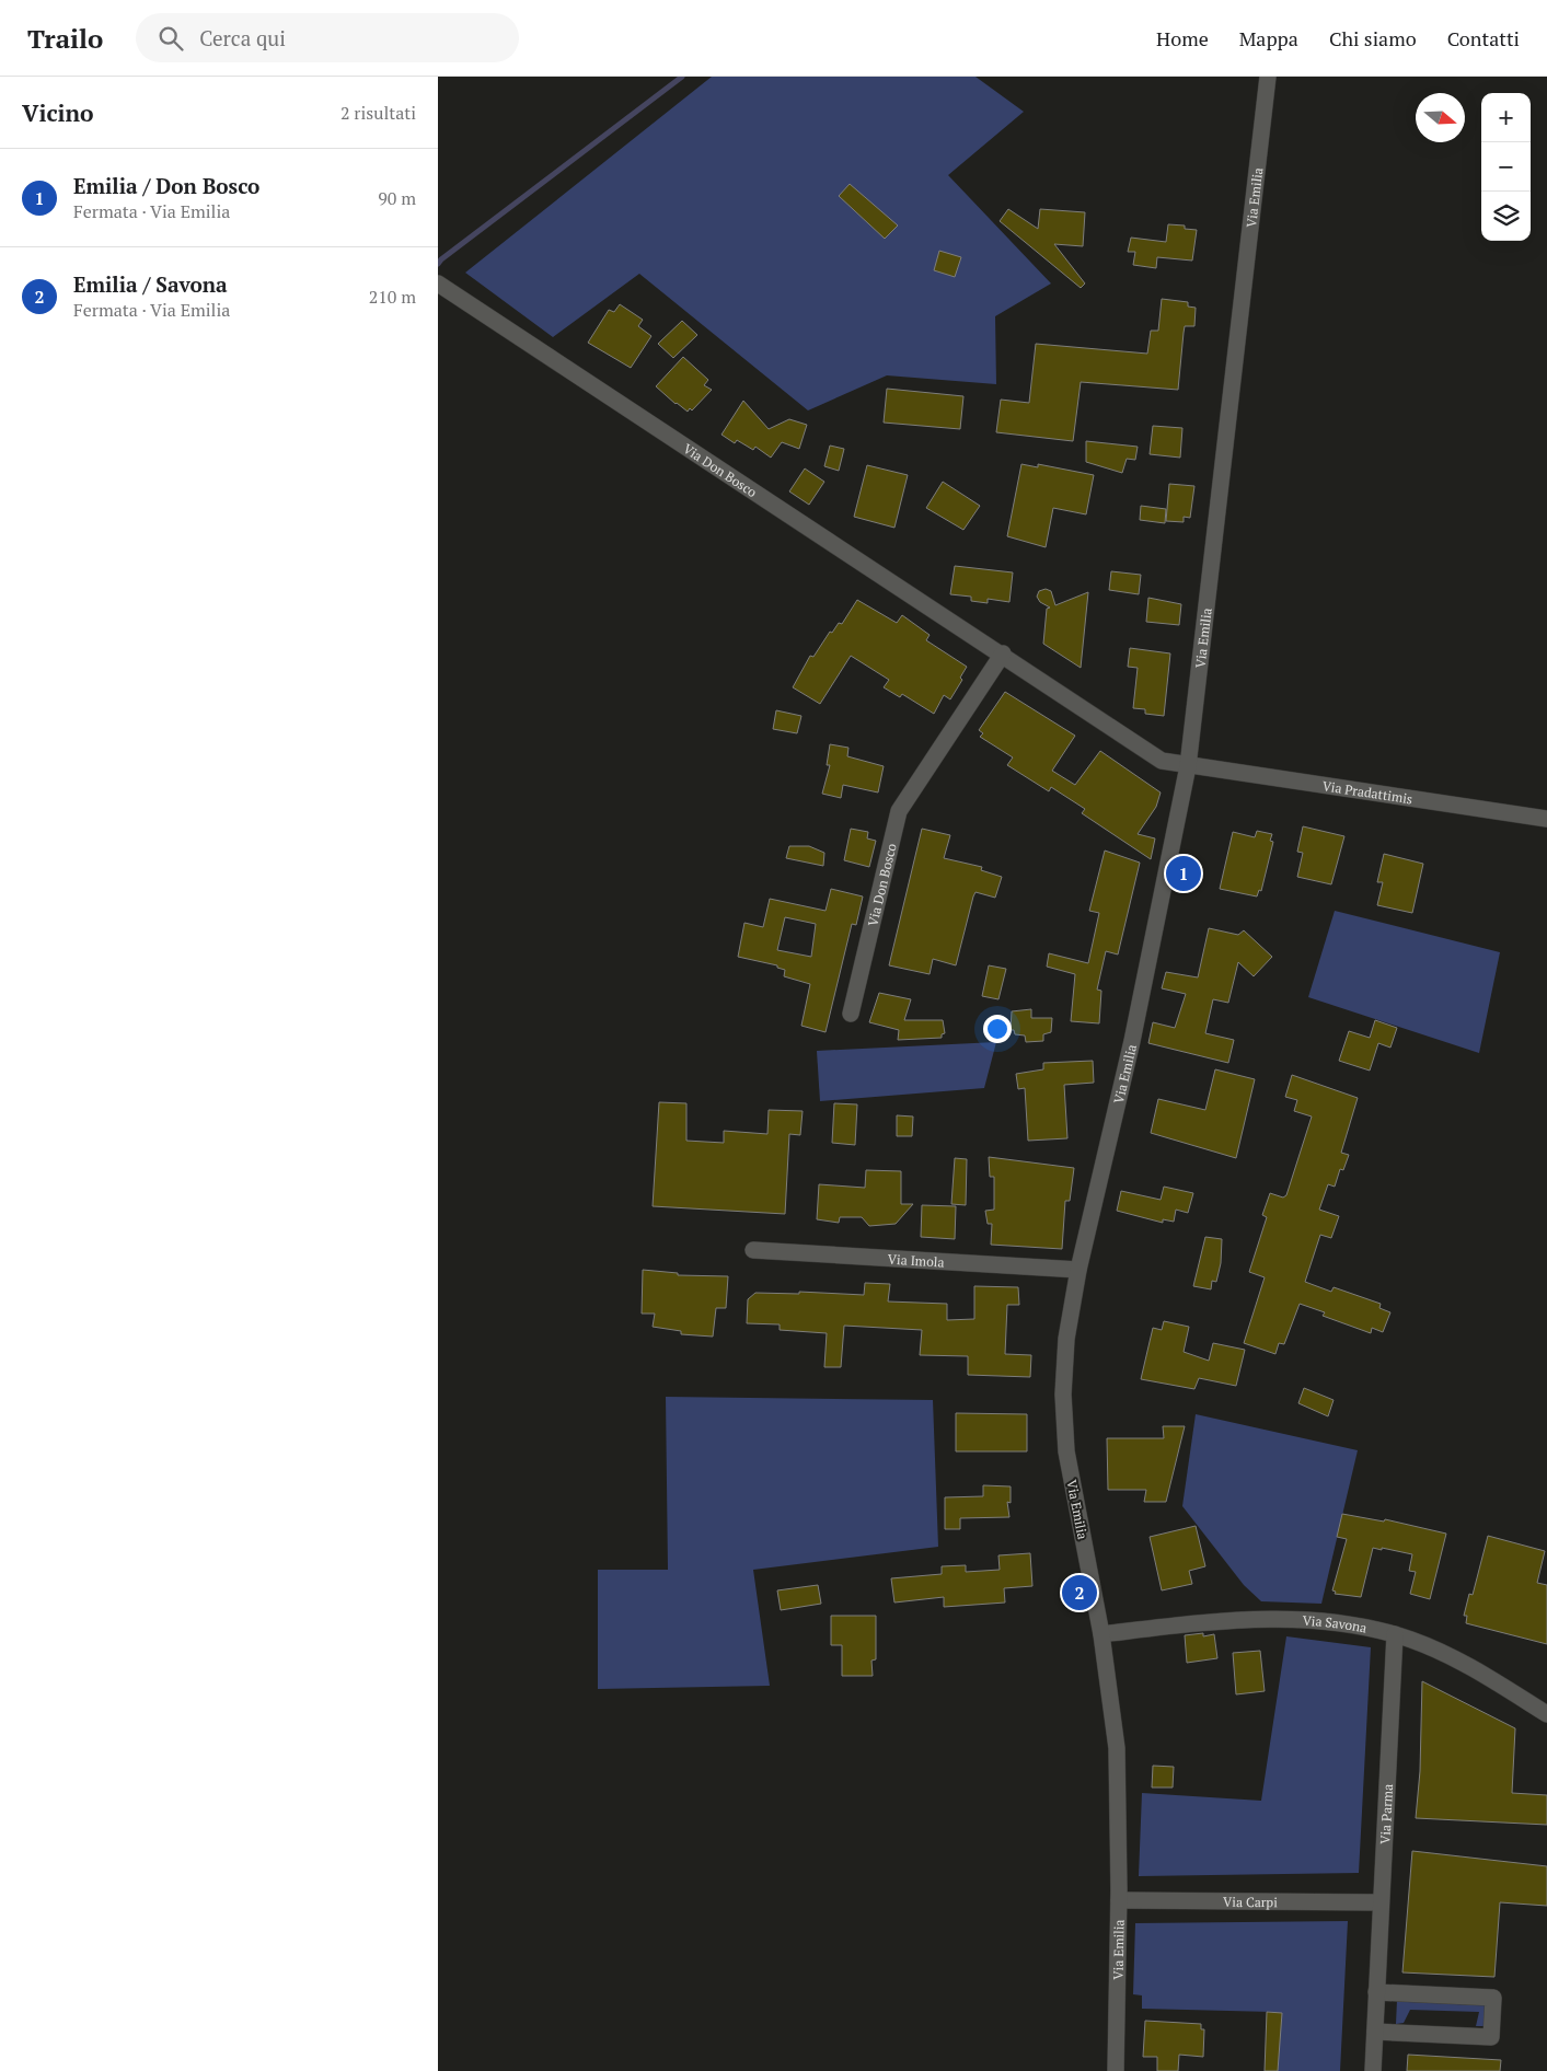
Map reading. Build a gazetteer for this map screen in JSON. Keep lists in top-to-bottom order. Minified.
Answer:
{"streets":{"street":["Via Emilia","Via Don Bosco","Via Pradattimis","Via Imola","Via Savona","Via Parma","Via Carpi"]},"crossings":[["Via Emilia","Via Don Bosco"],["Via Emilia","Via Pradattimis"],["Via Emilia","Via Imola"],["Via Emilia","Via Savona"],["Via Emilia","Via Carpi"],["Via Don Bosco","Via Pradattimis"],["Via Savona","Via Parma"],["Via Parma","Via Carpi"]],"north":"right","page":{"header":"Trailo","search":"Cerca qui","nav":["Home","Mappa","Chi siamo","Contatti"],"heading":["Vicino","2 risultati"],"map_buttons":["+","−"],"list":[{"mark":"1","name":"Emilia / Don Bosco","note":"Fermata · Via Emilia","value":"90 m"},{"mark":"2","name":"Emilia / Savona","note":"Fermata · Via Emilia","value":"210 m"}],"pins":["1","2"]}}
